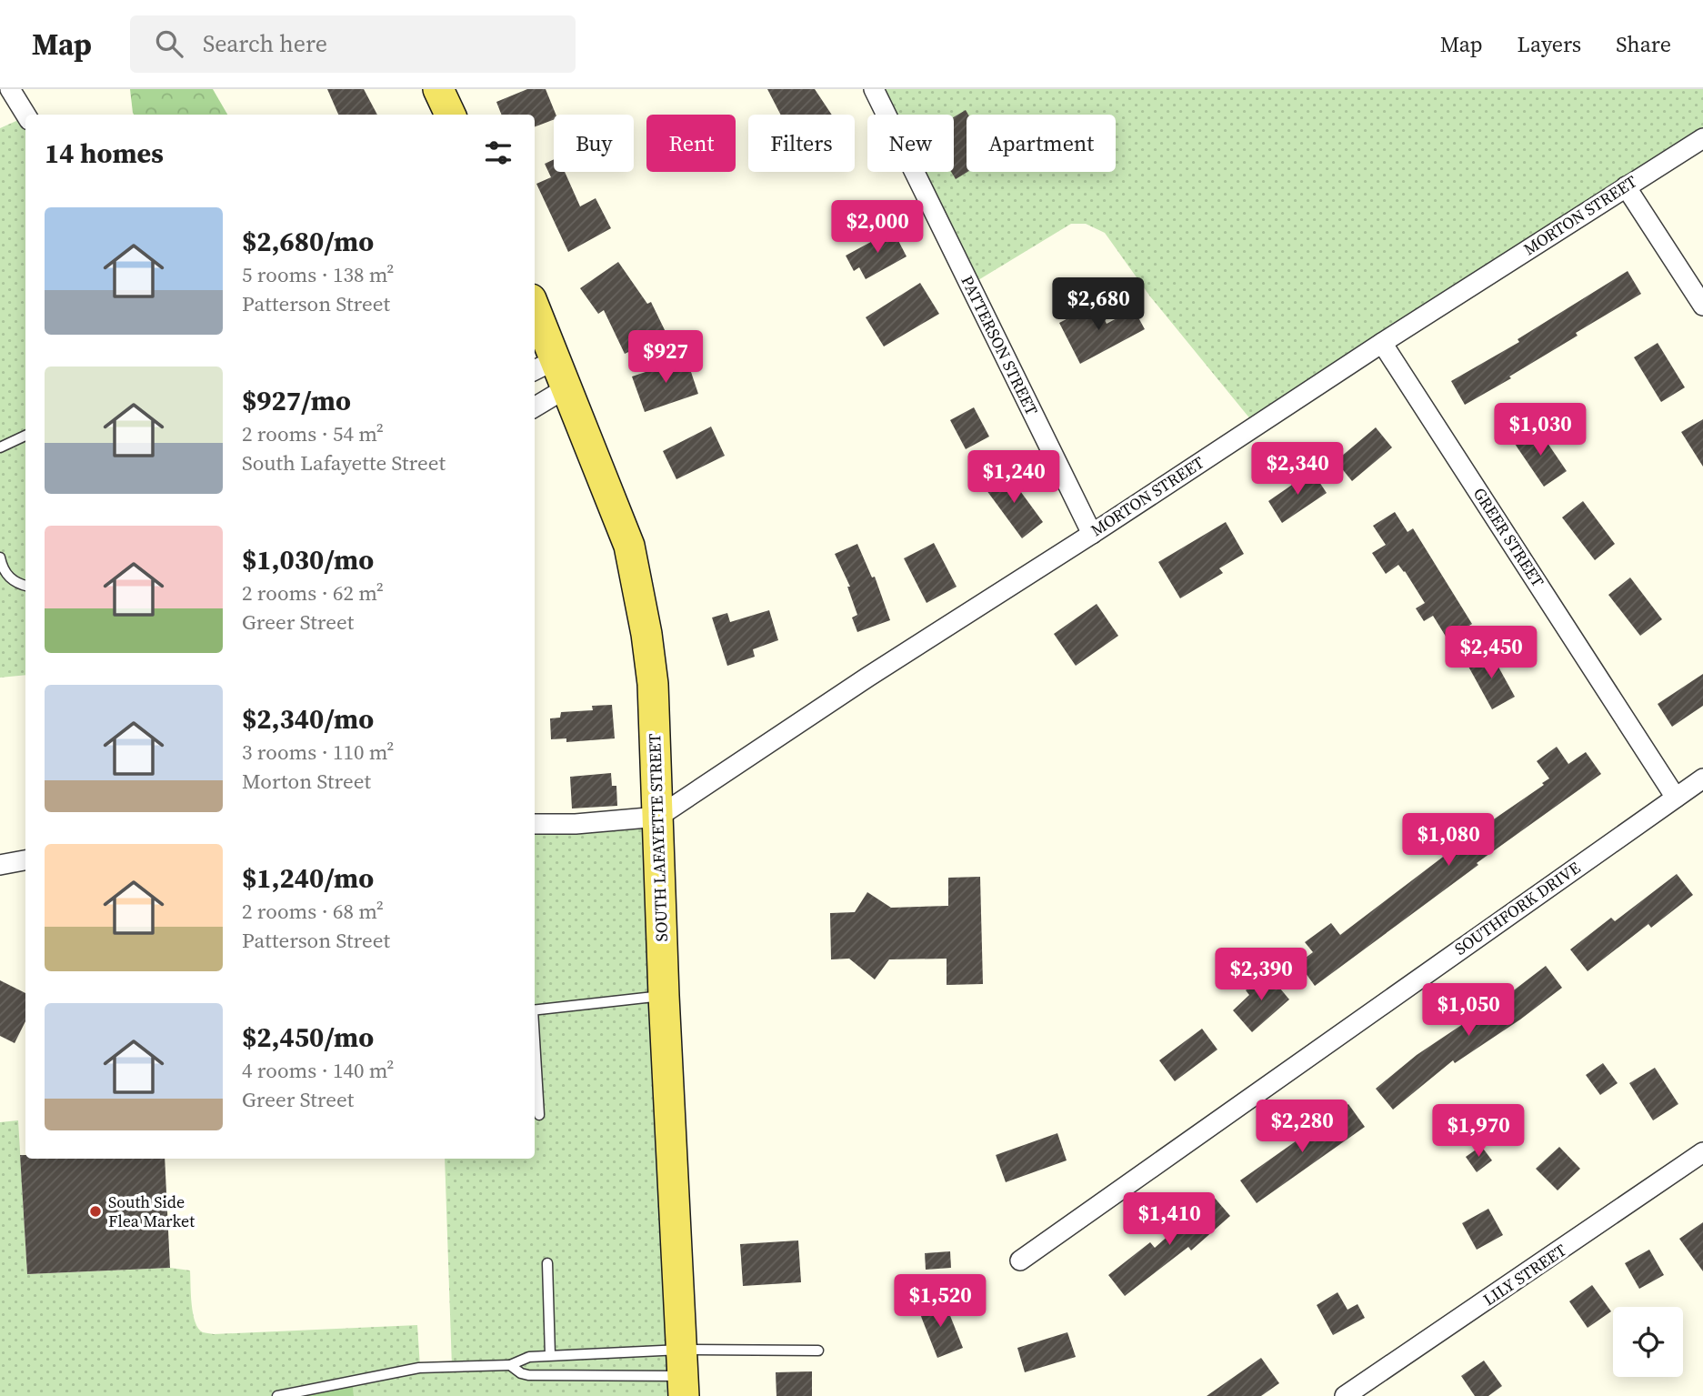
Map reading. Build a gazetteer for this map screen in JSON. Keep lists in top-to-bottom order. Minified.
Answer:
{"streets":{"main road":["SOUTH LAFAYETTE STREET"],"street":["MORTON STREET","PATTERSON STREET","GREER STREET","SOUTHFORK DRIVE","LILY STREET"]},"crossings":[["MORTON STREET","PATTERSON STREET"],["MORTON STREET","GREER STREET"],["MORTON STREET","SOUTH LAFAYETTE STREET"],["GREER STREET","SOUTHFORK DRIVE"]],"places":["South Side Flea Market"],"page":{"header":"Map","search":"Search here","nav":["Map","Layers","Share"],"chip":["Buy","Rent","Filters","New","Apartment"],"heading":"14 homes","list":[{"name":"$2,680/mo","note":"5 rooms · 138 m² · Patterson Street"},{"name":"$927/mo","note":"2 rooms · 54 m² · South Lafayette Street"},{"name":"$1,030/mo","note":"2 rooms · 62 m² · Greer Street"},{"name":"$2,340/mo","note":"3 rooms · 110 m² · Morton Street"},{"name":"$1,240/mo","note":"2 rooms · 68 m² · Patterson Street"},{"name":"$2,450/mo","note":"4 rooms · 140 m² · Greer Street"}],"price":["$2,000","$2,680","$927","$1,030","$2,340","$1,240","$2,450","$1,080","$2,390","$1,050","$2,280","$1,970","$1,410","$1,520"]}}
